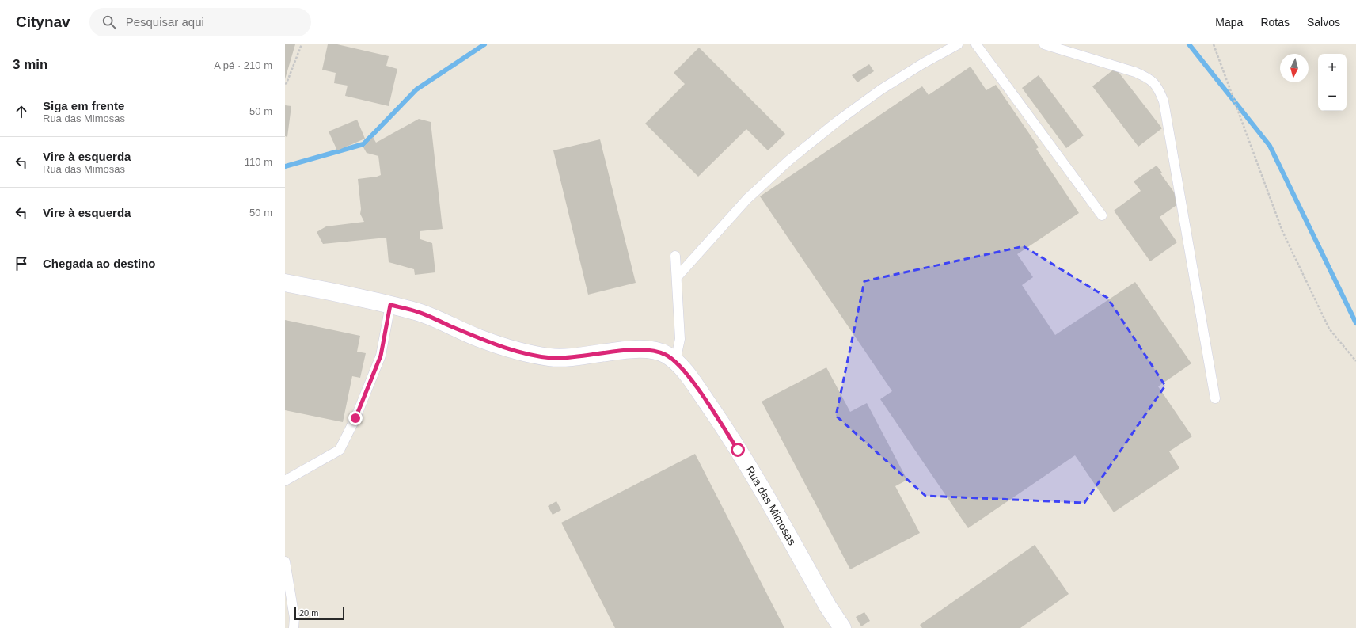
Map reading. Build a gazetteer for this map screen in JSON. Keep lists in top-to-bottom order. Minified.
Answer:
{"streets":{"street":["Rua das Mimosas"]},"scale_bar":"20 m","north":"bottom","page":{"header":"Citynav","search":"Pesquisar aqui","nav":["Mapa","Rotas","Salvos"],"heading":["3 min","A pé · 210 m"],"map_buttons":["+","−"],"list":[["Siga em frente","Rua das Mimosas","50 m"],["Vire à esquerda","Rua das Mimosas","110 m"],["Vire à esquerda","50 m"],"Chegada ao destino"],"scale":"20 m"}}
